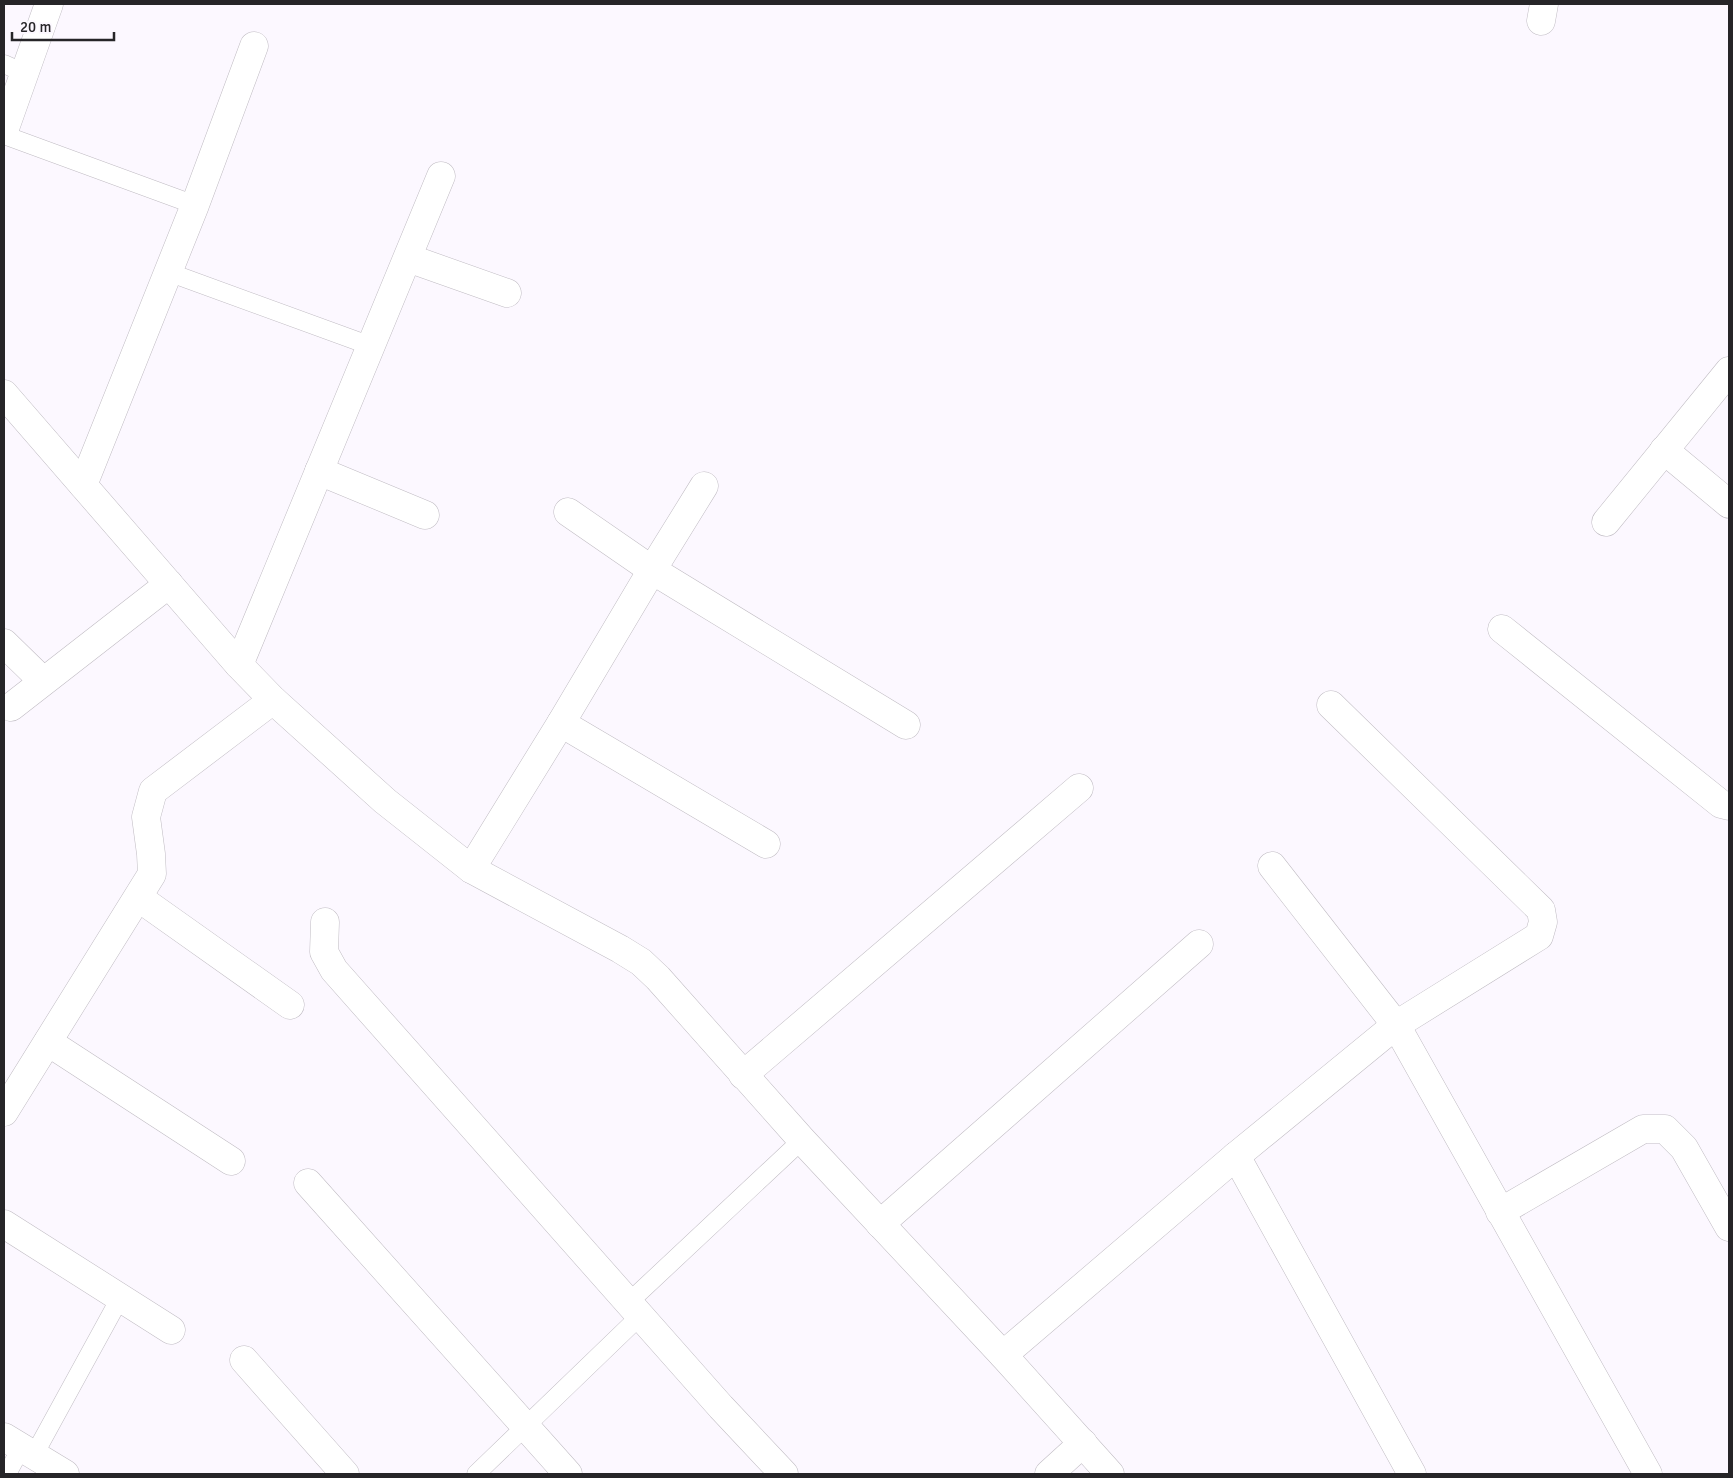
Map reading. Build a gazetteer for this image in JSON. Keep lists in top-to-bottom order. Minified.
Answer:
{"scale_bar":"20 m"}
